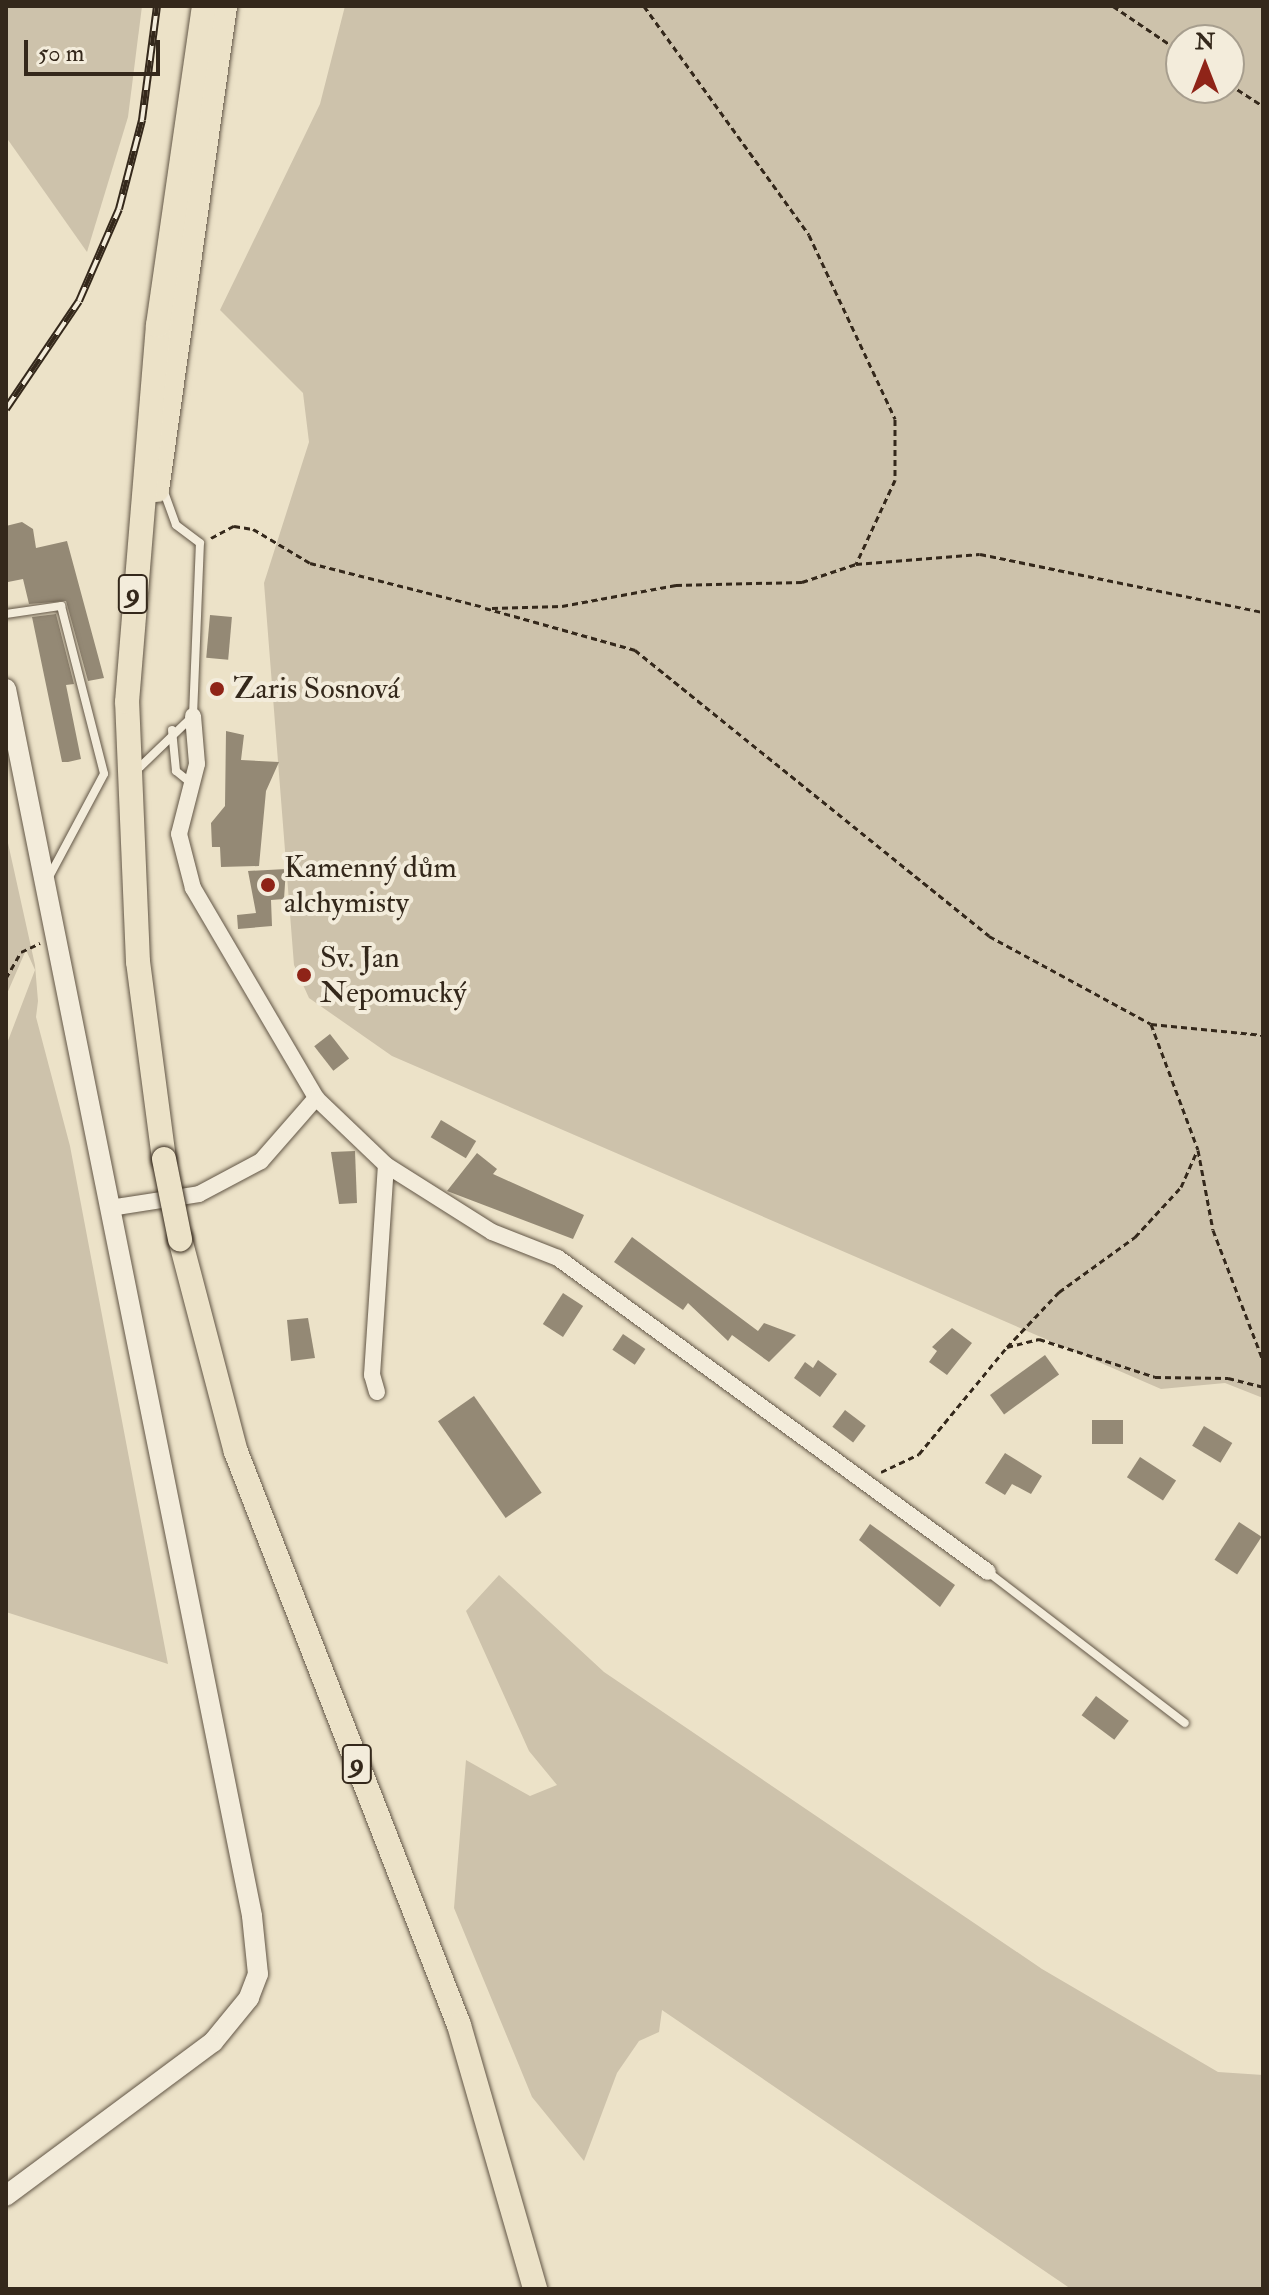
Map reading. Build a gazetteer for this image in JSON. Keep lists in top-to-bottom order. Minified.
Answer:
{"streets":{"main road":["9"]},"places":["Zaris Sosnová","Kamenný dům alchymisty","Sv. Jan Nepomucký"],"scale_bar":"50 m","north":"top"}
